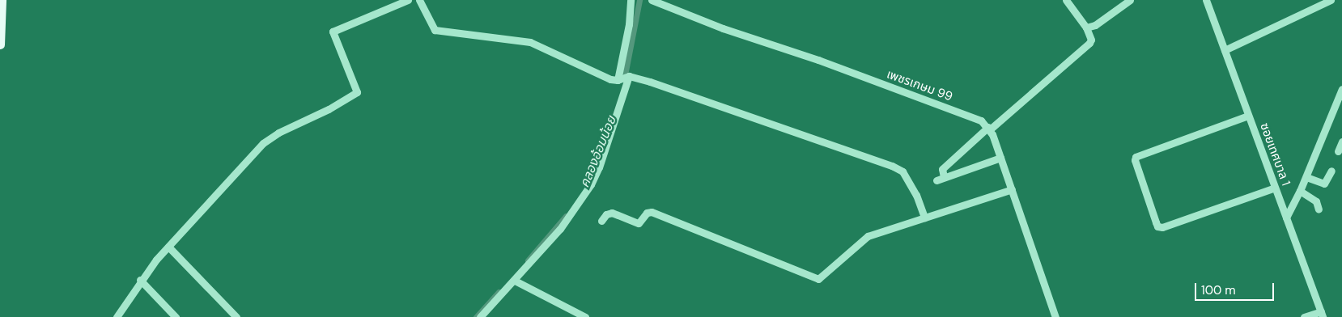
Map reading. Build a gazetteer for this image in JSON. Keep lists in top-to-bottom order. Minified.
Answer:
{"streets":{"street":["เพชรเกษม 99","ซอยเทศบาล 1"]},"water":["คลองอ้อมน้อย"],"scale_bar":"100 m"}
